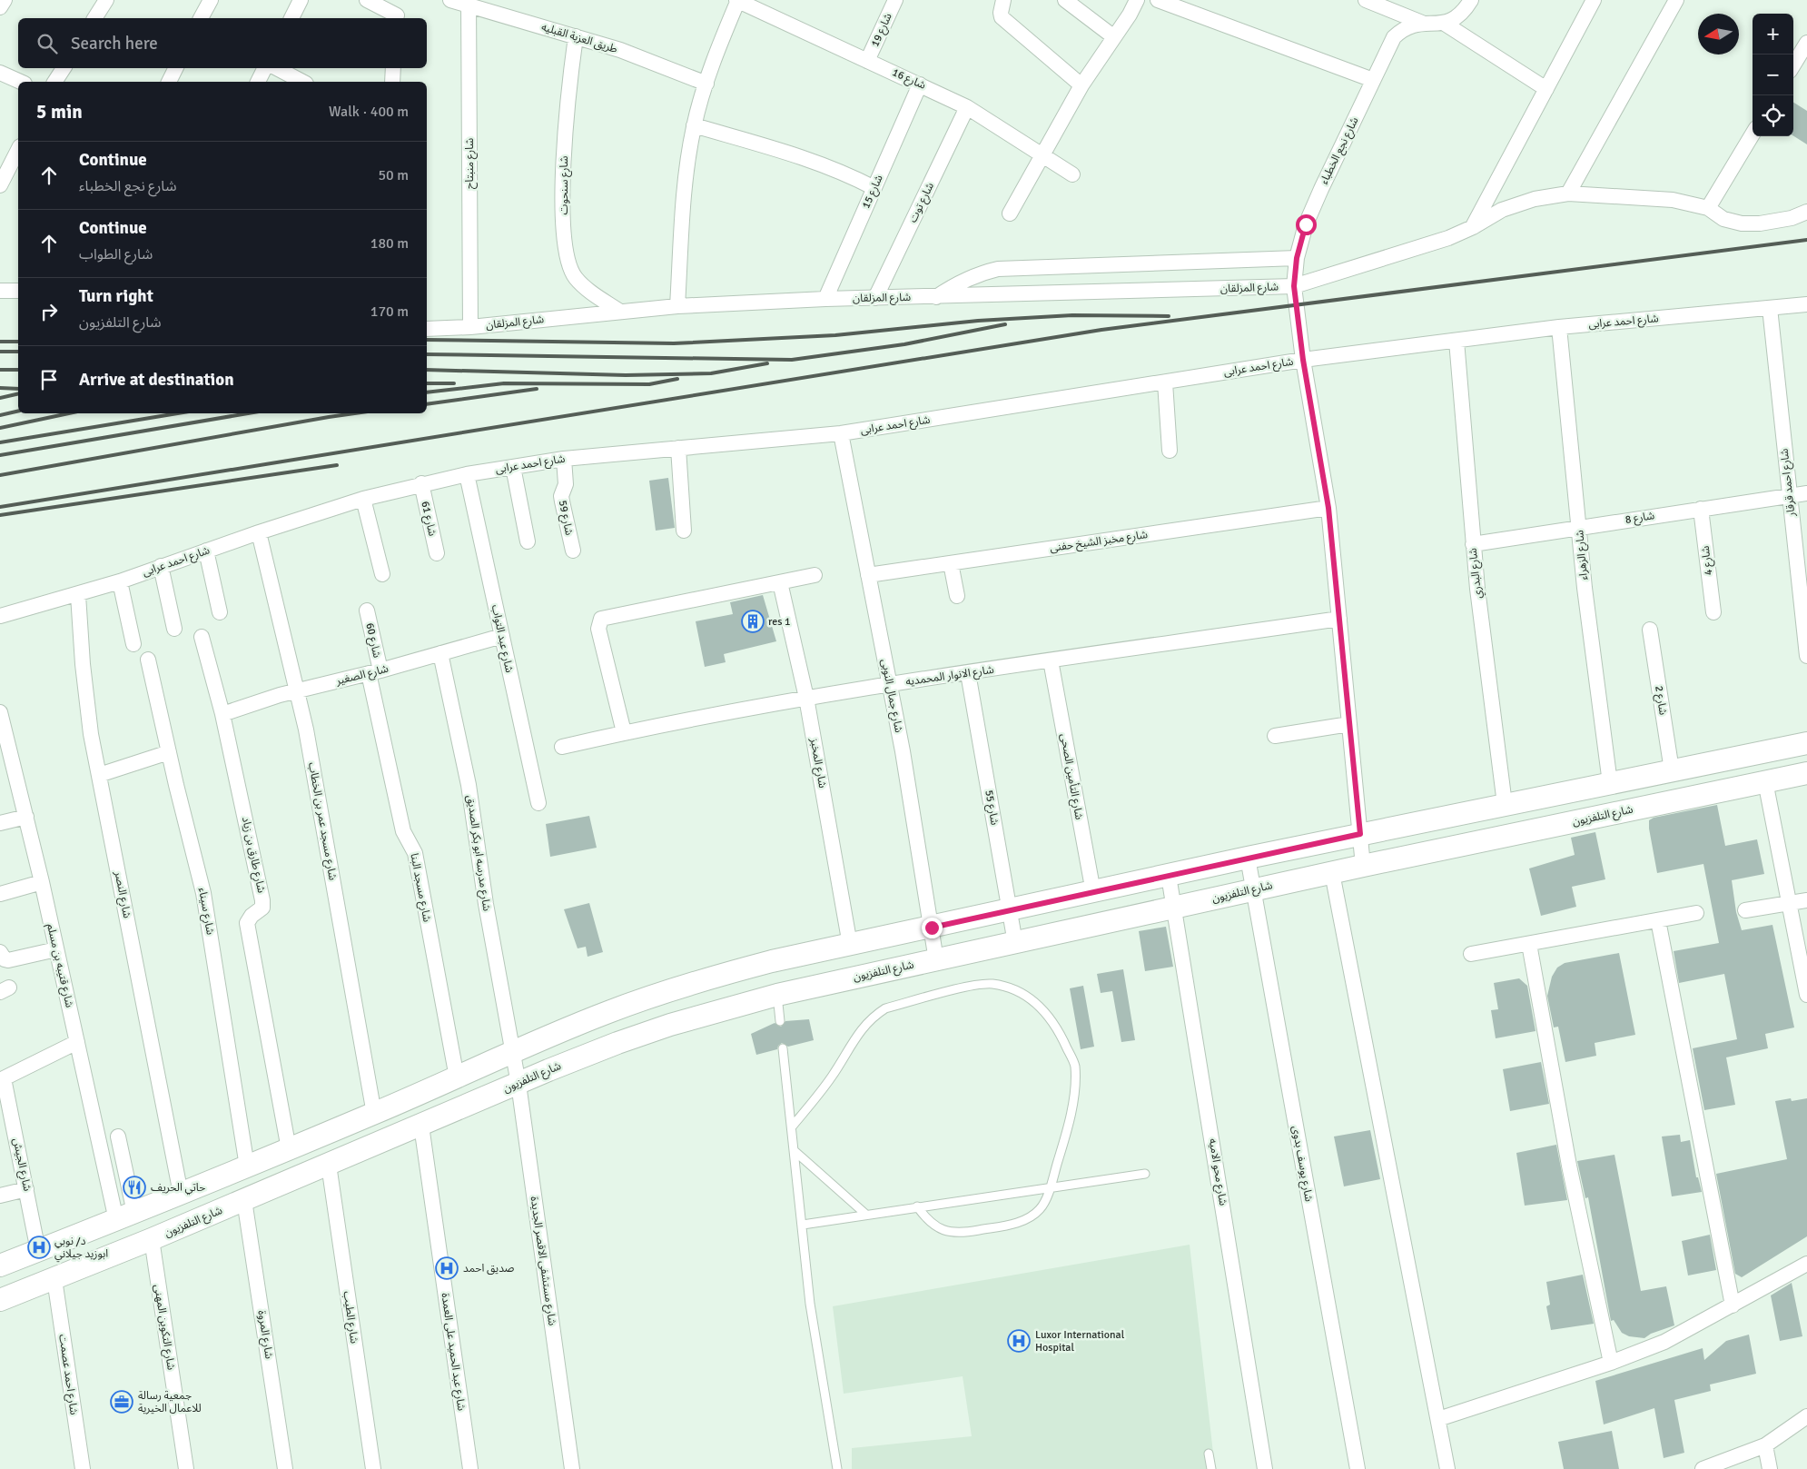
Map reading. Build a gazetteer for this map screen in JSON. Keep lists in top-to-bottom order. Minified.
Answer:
{"streets":{"main road":["شارع التلفزيون"],"street":["شارع 19","طريق العزبة القبليه","شارع 16","شارع نجع الخطباء","شارع منبتاح","شارع سنحوت","شارع 15","شارع توت","شارع المزلقان","شارع احمد عرابى","شارع احمد قرقار","شارع 59","شارع 8","شارع 61","شارع مخبز الشيخ حفنى","شارع الزهراء","شارع 4","شارع البدري","شارع عبد التواب","شارع 60","شارع الصغير","شارع الانوار المحمديه","شارع جمال النوبى","شارع 2","شارع المخبز","شارع التأمين الصحى","شارع 55","شارع مسجد عمر بن الخطاب","شارع مدرسه ابو بكر الصديق","شارع طارق بن زياد","شارع مسجد البنا","شارع النصر","شارع سيناء","شارع قتيبه بن مسلم","شارع يوسف بدوى","شارع الجيش","شارع محو الاميه","شارع مستشفى الاقصر الجديدة","شارع الطيب","شارع التكوين المهنى","شارع المروة","شارع عبد الحميد على العمدة","شارع احمد عصمت"]},"crossings":[["شارع 19","شارع 16"],["طريق العزبة القبليه","شارع منبتاح"],["طريق العزبة القبليه","شارع سنحوت"],["شارع 16","شارع 15"],["شارع 16","شارع توت"],["شارع نجع الخطباء","شارع المزلقان"],["شارع نجع الخطباء","شارع احمد عرابى"],["شارع نجع الخطباء","شارع مخبز الشيخ حفنى"],["شارع نجع الخطباء","شارع الانوار المحمديه"],["شارع نجع الخطباء","شارع التلفزيون"],["شارع منبتاح","شارع المزلقان"],["شارع سنحوت","شارع المزلقان"],["شارع 15","شارع المزلقان"],["شارع توت","شارع المزلقان"],["شارع احمد عرابى","شارع احمد قرقار"],["شارع احمد عرابى","شارع 59"],["شارع احمد عرابى","شارع 61"],["شارع احمد عرابى","شارع الزهراء"],["شارع احمد عرابى","شارع البدري"],["شارع احمد عرابى","شارع عبد التواب"],["شارع احمد عرابى","شارع جمال النوبى"],["شارع احمد عرابى","شارع مسجد عمر بن الخطاب"],["شارع احمد عرابى","شارع النصر"],["شارع احمد قرقار","شارع 8"],["شارع 8","شارع الزهراء"],["شارع 8","شارع 4"],["شارع 8","شارع البدري"],["شارع مخبز الشيخ حفنى","شارع جمال النوبى"],["شارع عبد التواب","شارع الصغير"],["شارع 60","شارع الصغير"],["شارع 60","شارع مسجد البنا"],["شارع الصغير","شارع مسجد عمر بن الخطاب"],["شارع الصغير","شارع مدرسه ابو بكر الصديق"],["شارع الصغير","شارع طارق بن زياد"],["شارع الصغير","شارع مسجد البنا"],["شارع الانوار المحمديه","شارع جمال النوبى"],["شارع الانوار المحمديه","شارع المخبز"],["شارع الانوار المحمديه","شارع التأمين الصحى"],["شارع الانوار المحمديه","شارع 55"],["شارع جمال النوبى","شارع التلفزيون"],["شارع 55","شارع التلفزيون"],["شارع التلفزيون","شارع يوسف بدوى"],["شارع التلفزيون","شارع محو الاميه"],["شارع التلفزيون","شارع مستشفى الاقصر الجديدة"],["شارع التلفزيون","شارع الطيب"],["شارع التلفزيون","شارع التكوين المهنى"],["شارع التلفزيون","شارع المروة"],["شارع التلفزيون","شارع عبد الحميد على العمدة"],["شارع التلفزيون","شارع احمد عصمت"],["شارع مدرسه ابو بكر الصديق","شارع مستشفى الاقصر الجديدة"],["شارع قتيبه بن مسلم","شارع الجيش"]],"places":{"building":["res 1"],"restaurant":["حاتي الحريف"],"hospital":["د/ نوبي ابوزيد جيلاني","صديق احمد","Luxor International Hospital"],"office":["جمعية رسالة للاعمال الخيرية"]},"north":"left","page":{"map_buttons":["+","−"],"search":"Search here","heading":["5 min","Walk · 400 m"],"list":[["Continue","شارع نجع الخطباء","50 m"],["Continue","شارع الطواب","180 m"],["Turn right","شارع التلفزيون","170 m"],"Arrive at destination"]}}
